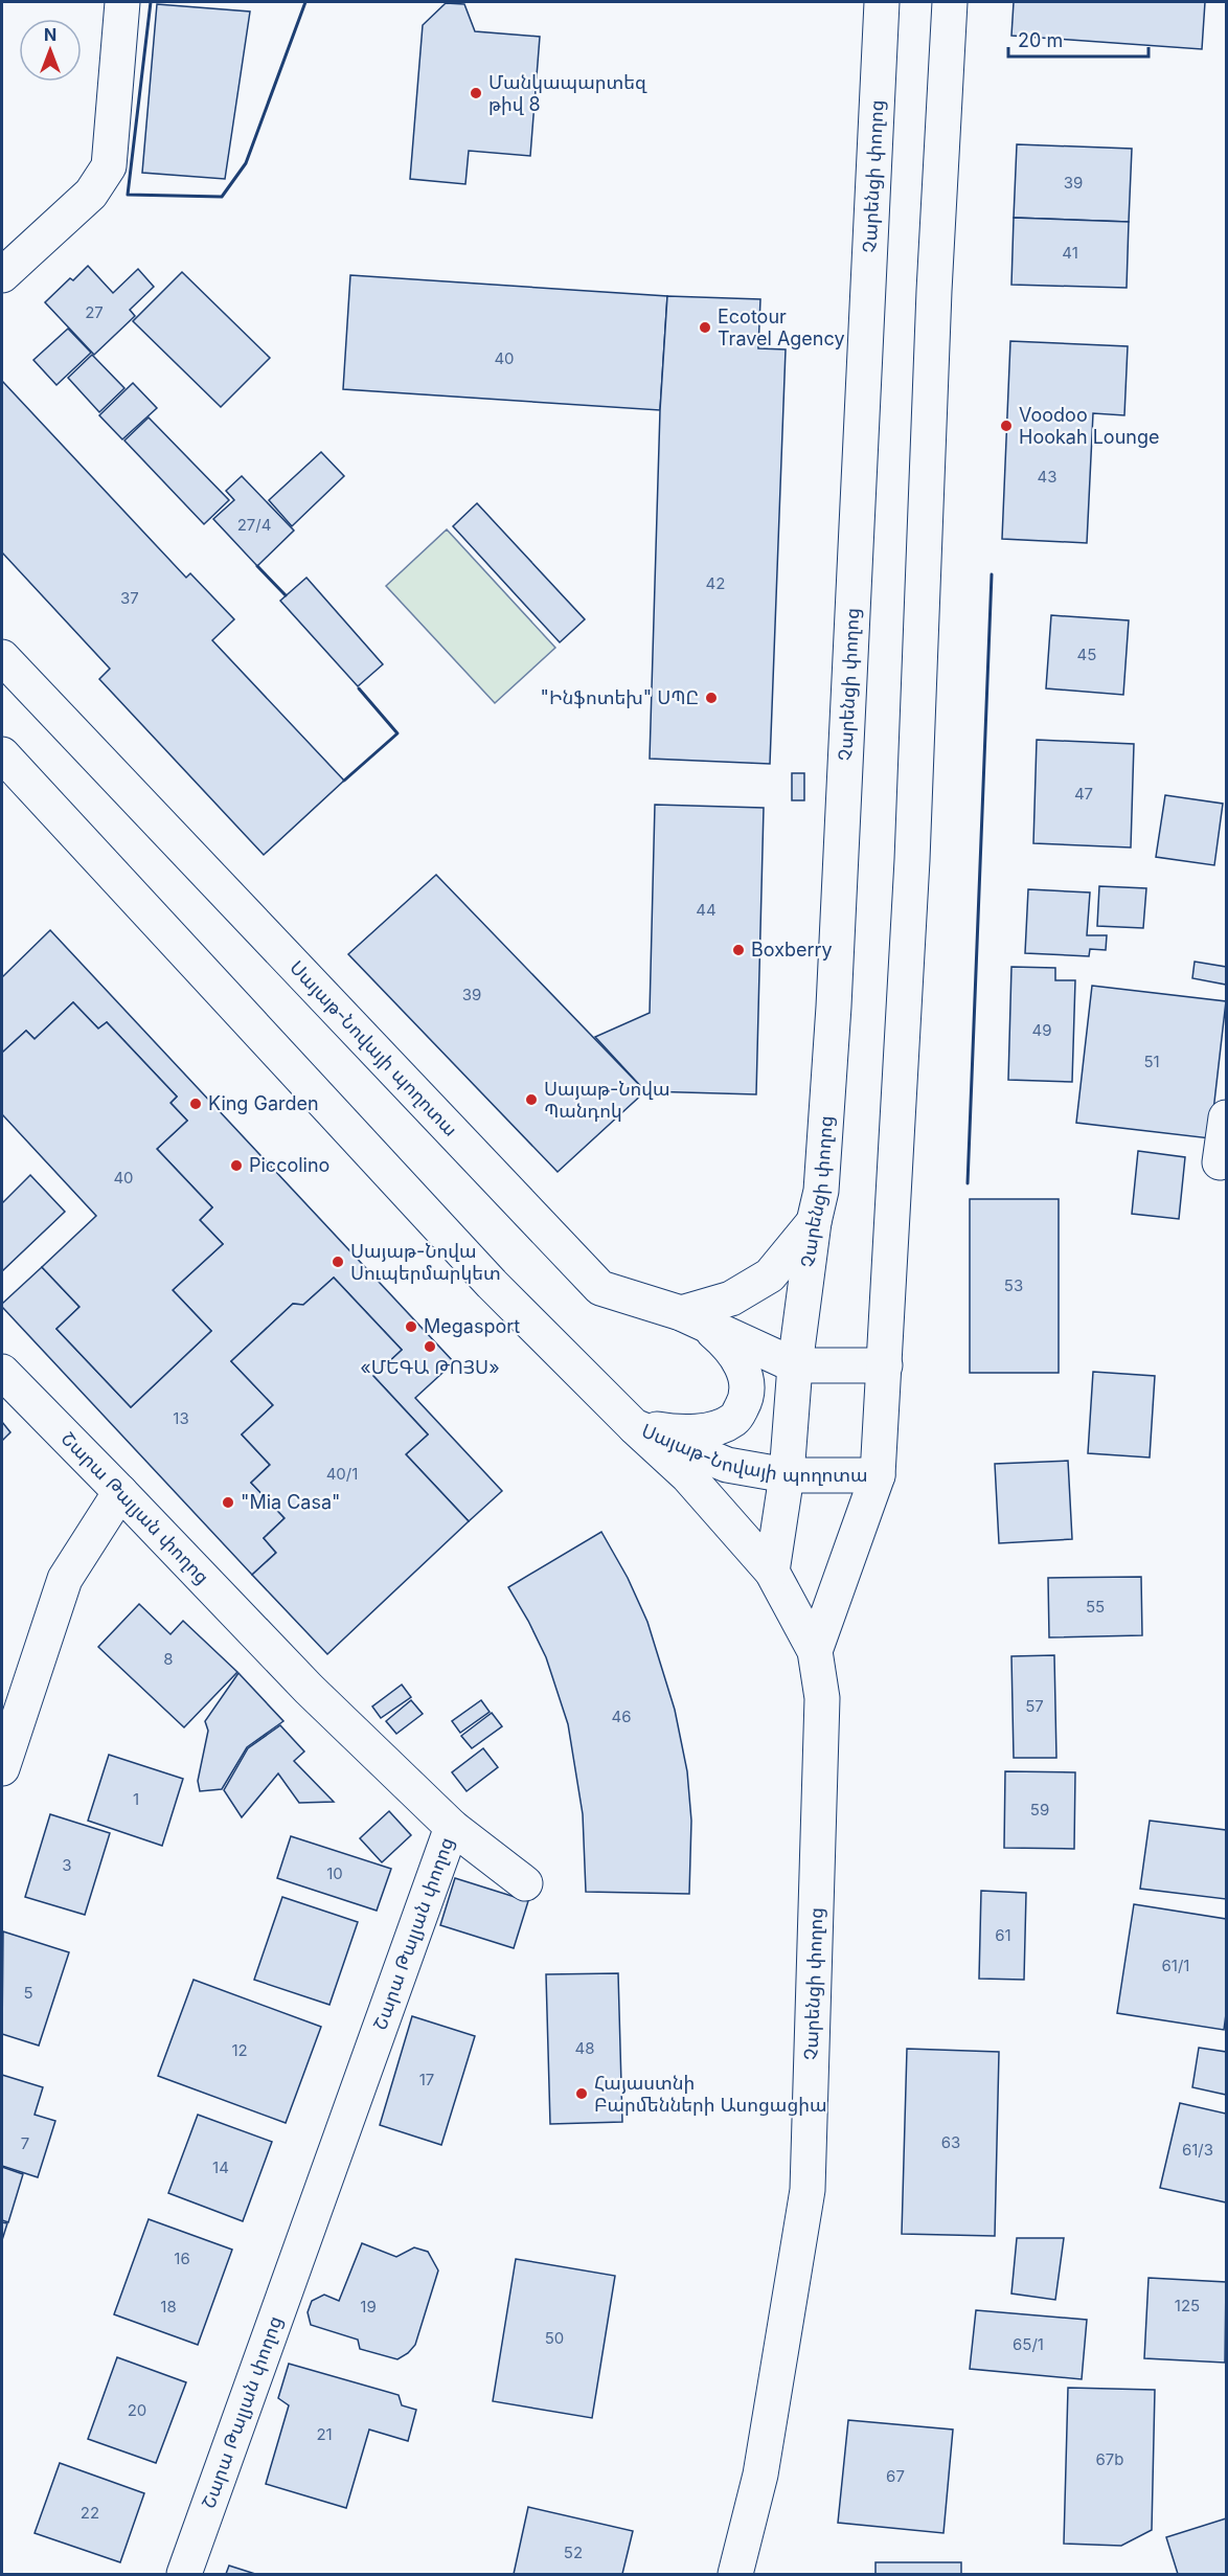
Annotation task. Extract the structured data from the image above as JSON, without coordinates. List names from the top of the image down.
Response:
{
  "streets": {
    "main road": ["Չարենցի փողոց", "Սայաթ-Նովայի պողոտա", "Շարա Թալյան փողոց"]
  },
  "crossings": [
    ["Չարենցի փողոց", "Սայաթ-Նովայի պողոտա"]
  ],
  "places": [
    "Մանկապարտեզ թիվ 8",
    "Ecotour Travel Agency",
    "Voodoo Hookah Lounge",
    "\"Ինֆոտեխ\" ՍՊԸ",
    "Boxberry",
    "Սայաթ-Նովա Պանդոկ",
    "King Garden",
    "Piccolino",
    "Սայաթ-Նովա Սուպերմարկետ",
    "Megasport",
    "«ՄԵԳԱ ԹՈՅՍ»",
    "\"Mia Casa\"",
    "Հայաստնի Բարմենների Ասոցացիա"
  ],
  "house_numbers": [
    "39",
    "41",
    "27",
    "40",
    "43",
    "27/4",
    "42",
    "37",
    "45",
    "47",
    "44",
    "39",
    "49",
    "51",
    "40",
    "53",
    "13",
    "40/1",
    "55",
    "8",
    "57",
    "46",
    "1",
    "59",
    "3",
    "10",
    "61",
    "61/1",
    "5",
    "48",
    "12",
    "17",
    "63",
    "7",
    "61/3",
    "14",
    "16",
    "125",
    "18",
    "19",
    "50",
    "65/1",
    "20",
    "21",
    "67b",
    "67",
    "22",
    "52"
  ],
  "scale_bar": "20 m",
  "north": "top"
}
